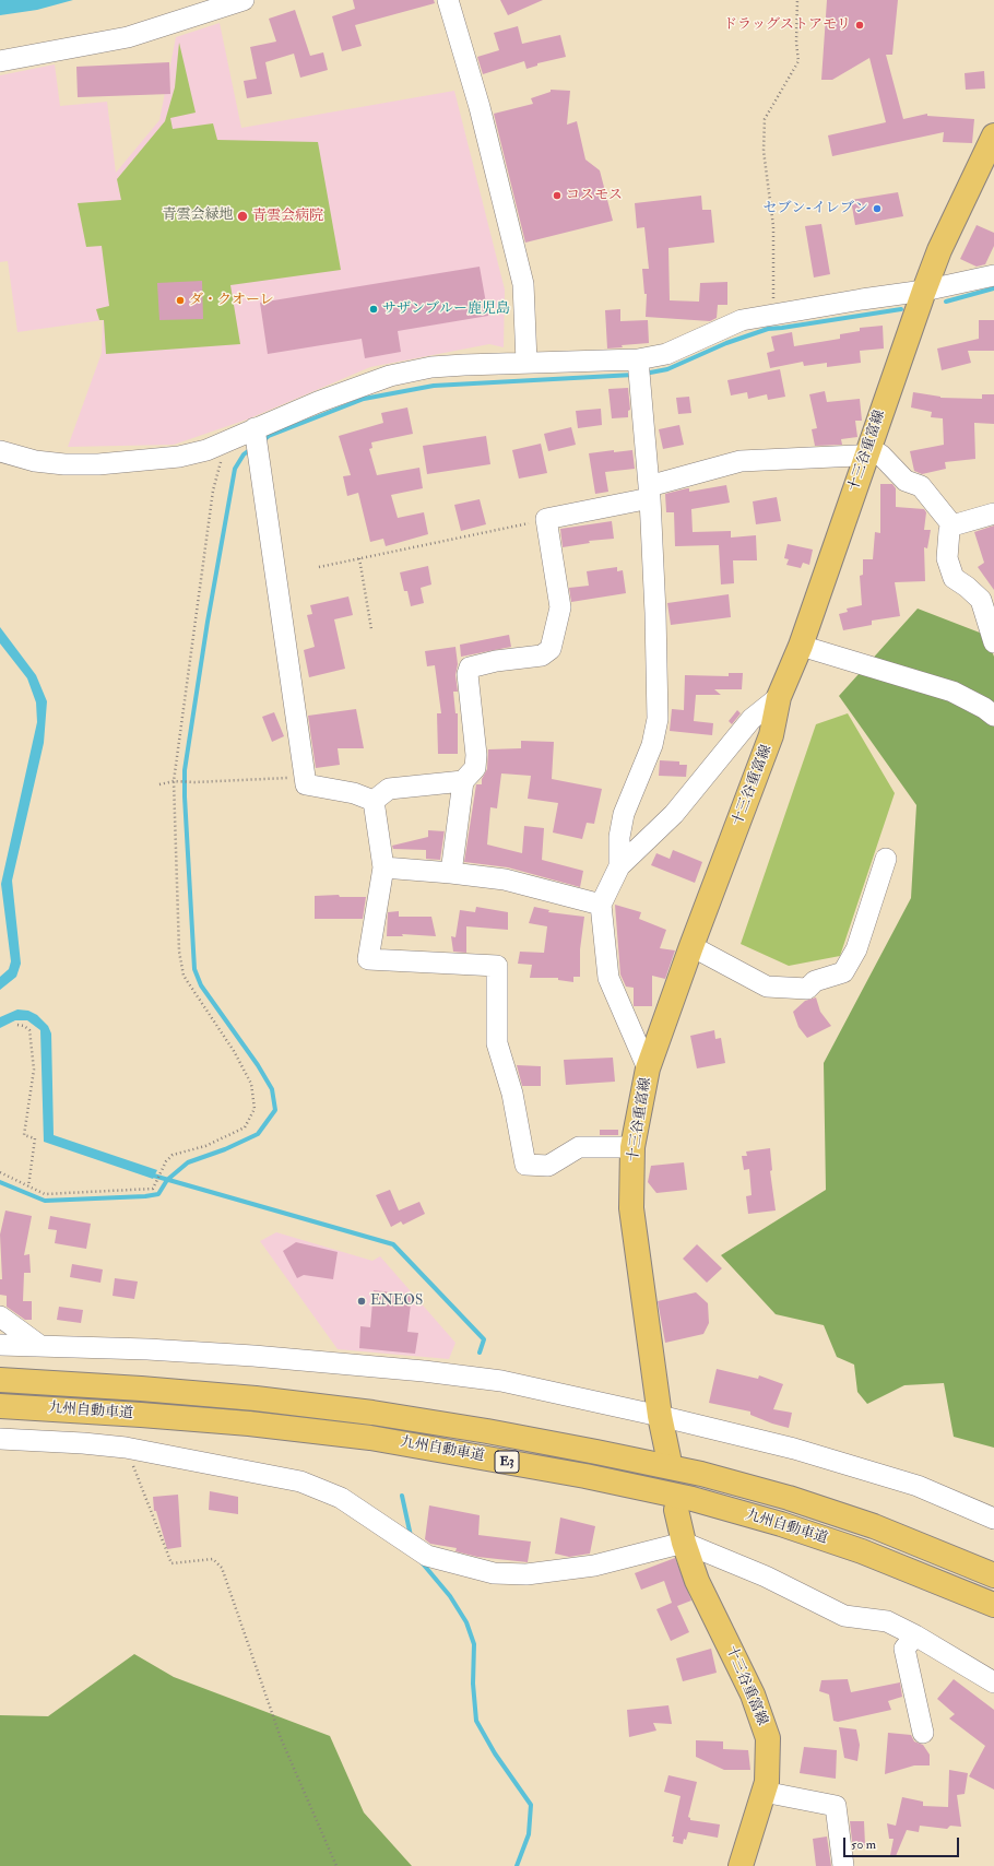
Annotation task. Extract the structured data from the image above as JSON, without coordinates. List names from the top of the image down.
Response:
{
  "streets": {
    "main road": ["十三谷重富線", "九州自動車道", "E3"]
  },
  "parks": ["青雲会緑地"],
  "places": [
    "ドラッグストアモリ",
    "コスモス",
    "セブン-イレブン",
    "青雲会病院",
    "ダ・クオーレ",
    "サザンブルー鹿児島",
    "ENEOS"
  ],
  "scale_bar": "50 m"
}
